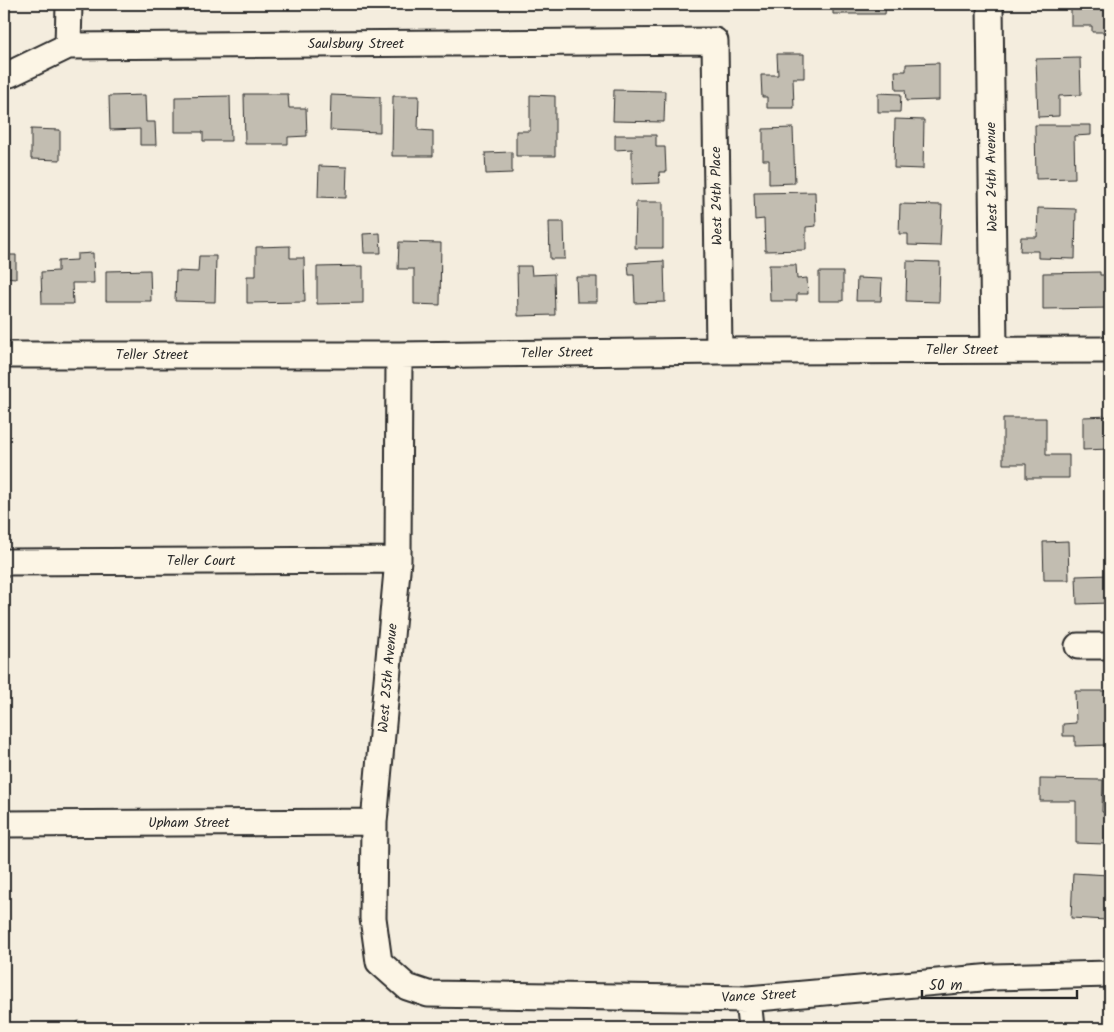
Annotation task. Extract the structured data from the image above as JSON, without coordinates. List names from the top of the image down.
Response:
{
  "streets": {
    "street": [
      "Saulsbury Street",
      "West 24th Avenue",
      "West 24th Place",
      "Teller Street",
      "Teller Court",
      "West 25th Avenue",
      "Upham Street",
      "Vance Street"
    ]
  },
  "crossings": [
    ["Saulsbury Street", "West 24th Place"],
    ["West 24th Avenue", "Teller Street"],
    ["West 24th Place", "Teller Street"],
    ["Teller Street", "West 25th Avenue"],
    ["Teller Court", "West 25th Avenue"],
    ["West 25th Avenue", "Upham Street"],
    ["West 25th Avenue", "Vance Street"]
  ],
  "scale_bar": "50 m"
}
